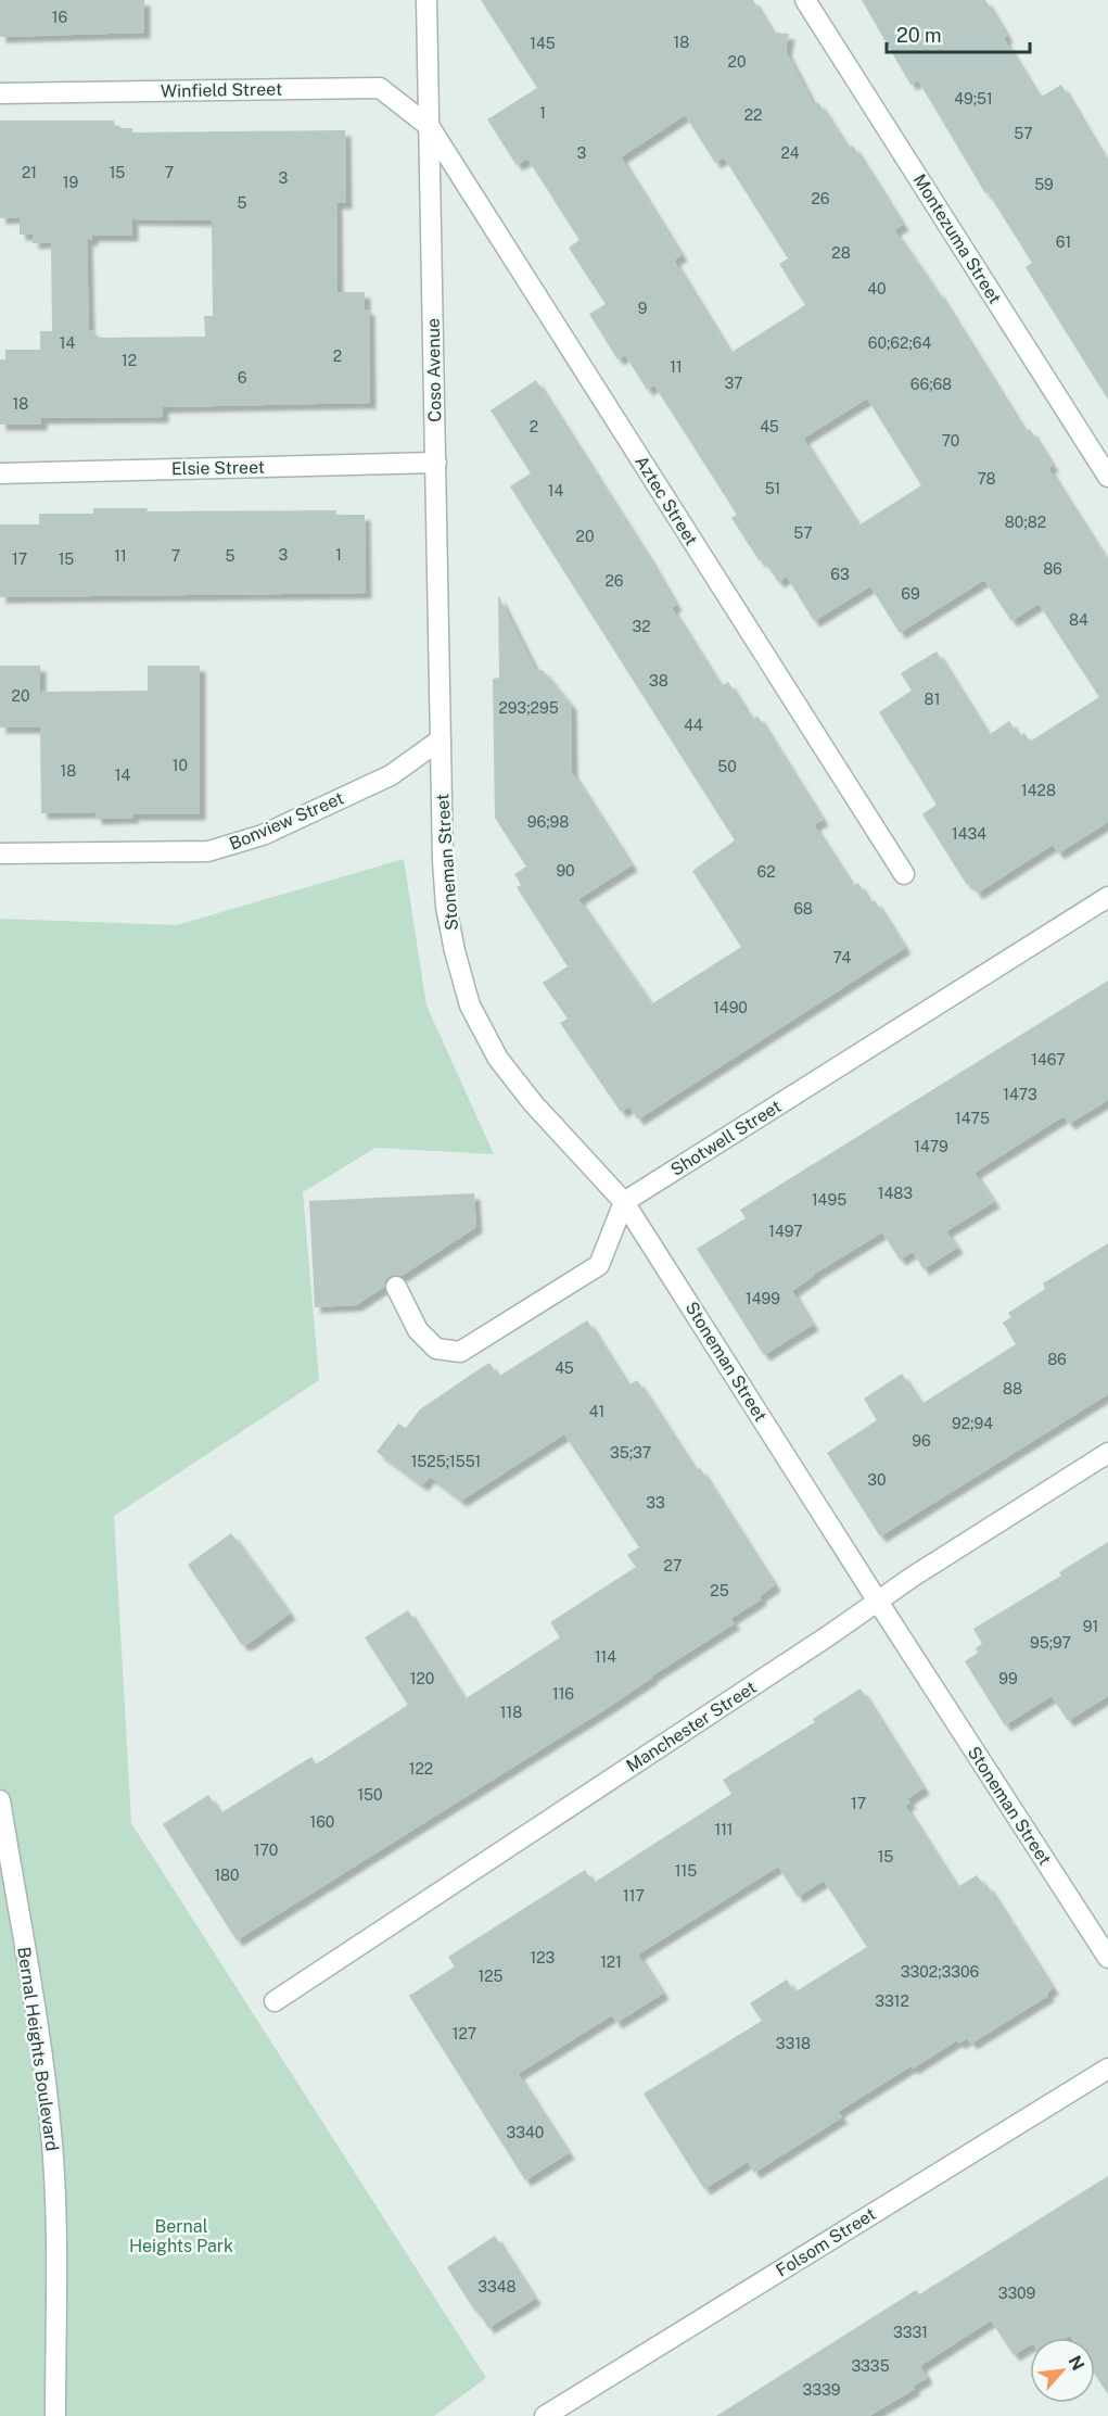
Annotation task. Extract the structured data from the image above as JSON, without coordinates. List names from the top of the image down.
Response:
{
  "streets": {
    "street": [
      "Winfield Street",
      "Montezuma Street",
      "Coso Avenue",
      "Elsie Street",
      "Aztec Street",
      "Bonview Street",
      "Stoneman Street",
      "Shotwell Street",
      "Manchester Street",
      "Bernal Heights Boulevard",
      "Folsom Street"
    ]
  },
  "crossings": [
    ["Winfield Street", "Coso Avenue"],
    ["Winfield Street", "Aztec Street"],
    ["Coso Avenue", "Elsie Street"],
    ["Coso Avenue", "Aztec Street"],
    ["Coso Avenue", "Bonview Street"],
    ["Coso Avenue", "Stoneman Street"],
    ["Bonview Street", "Stoneman Street"],
    ["Stoneman Street", "Shotwell Street"],
    ["Stoneman Street", "Manchester Street"]
  ],
  "parks": ["Bernal Heights Park"],
  "house_numbers": [
    "16",
    "18",
    "145",
    "20",
    "49;51",
    "1",
    "22",
    "57",
    "3",
    "24",
    "21",
    "15",
    "7",
    "3",
    "19",
    "59",
    "26",
    "5",
    "61",
    "28",
    "40",
    "9",
    "14",
    "60;62;64",
    "2",
    "12",
    "11",
    "6",
    "37",
    "66;68",
    "18",
    "2",
    "45",
    "70",
    "78",
    "51",
    "14",
    "80;82",
    "57",
    "20",
    "3",
    "1",
    "11",
    "7",
    "5",
    "17",
    "15",
    "86",
    "63",
    "26",
    "69",
    "84",
    "32",
    "38",
    "20",
    "81",
    "293;295",
    "44",
    "10",
    "50",
    "18",
    "14",
    "1428",
    "96;98",
    "1434",
    "90",
    "62",
    "68",
    "74",
    "1490",
    "1467",
    "1473",
    "1475",
    "1479",
    "1483",
    "1495",
    "1497",
    "1499",
    "86",
    "45",
    "88",
    "41",
    "92;94",
    "96",
    "35;37",
    "1525;1551",
    "30",
    "33",
    "27",
    "25",
    "91",
    "95;97",
    "114",
    "120",
    "99",
    "116",
    "118",
    "122",
    "150",
    "17",
    "160",
    "111",
    "170",
    "15",
    "115",
    "180",
    "117",
    "123",
    "121",
    "3302;3306",
    "125",
    "3312",
    "127",
    "3318",
    "3340",
    "3348",
    "3309",
    "3331",
    "3335",
    "3339"
  ],
  "scale_bar": "20 m",
  "north": "top right"
}
